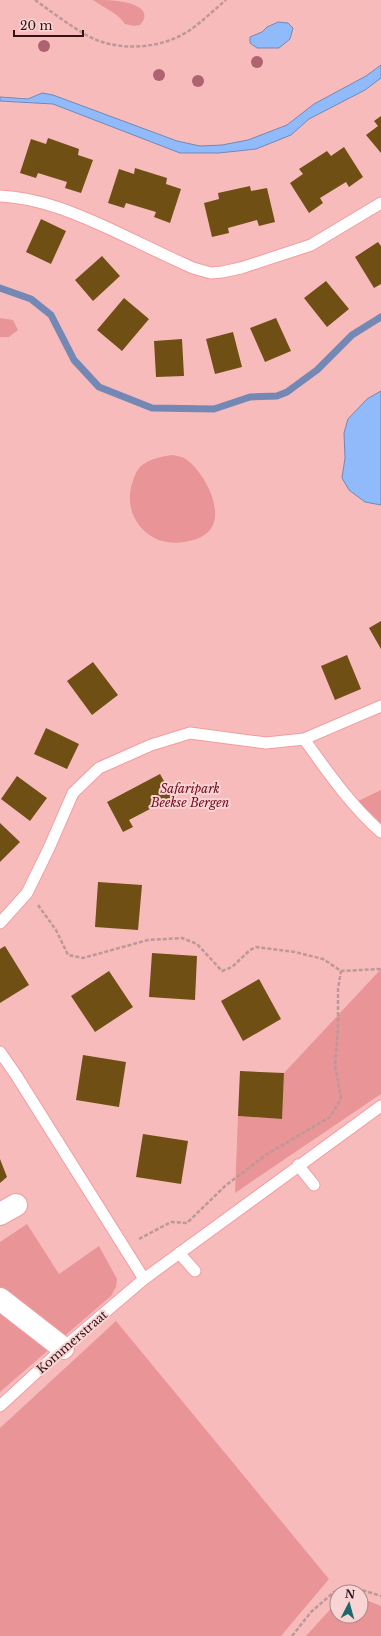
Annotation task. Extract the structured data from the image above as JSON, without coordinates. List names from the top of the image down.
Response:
{
  "streets": {
    "lane": ["Kommerstraat"]
  },
  "parks": ["Safaripark Beekse Bergen"],
  "scale_bar": "20 m",
  "north": "top"
}
